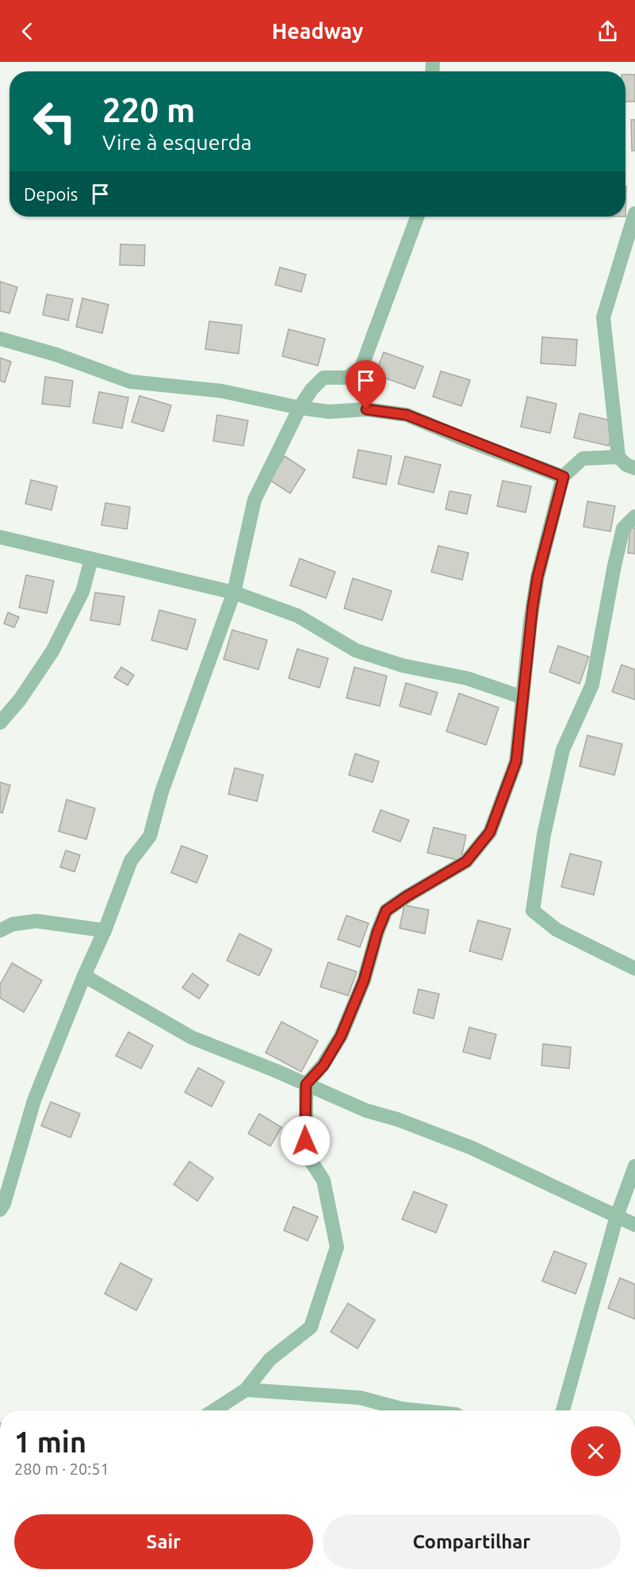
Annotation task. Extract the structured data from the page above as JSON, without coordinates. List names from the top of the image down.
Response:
{
  "page": {
    "header": "Headway",
    "turn": ["220 m", "Vire à esquerda"],
    "then": "Depois",
    "heading": ["1 min", "280 m · 20:51"],
    "buttons": ["Sair", "Compartilhar"]
  }
}
